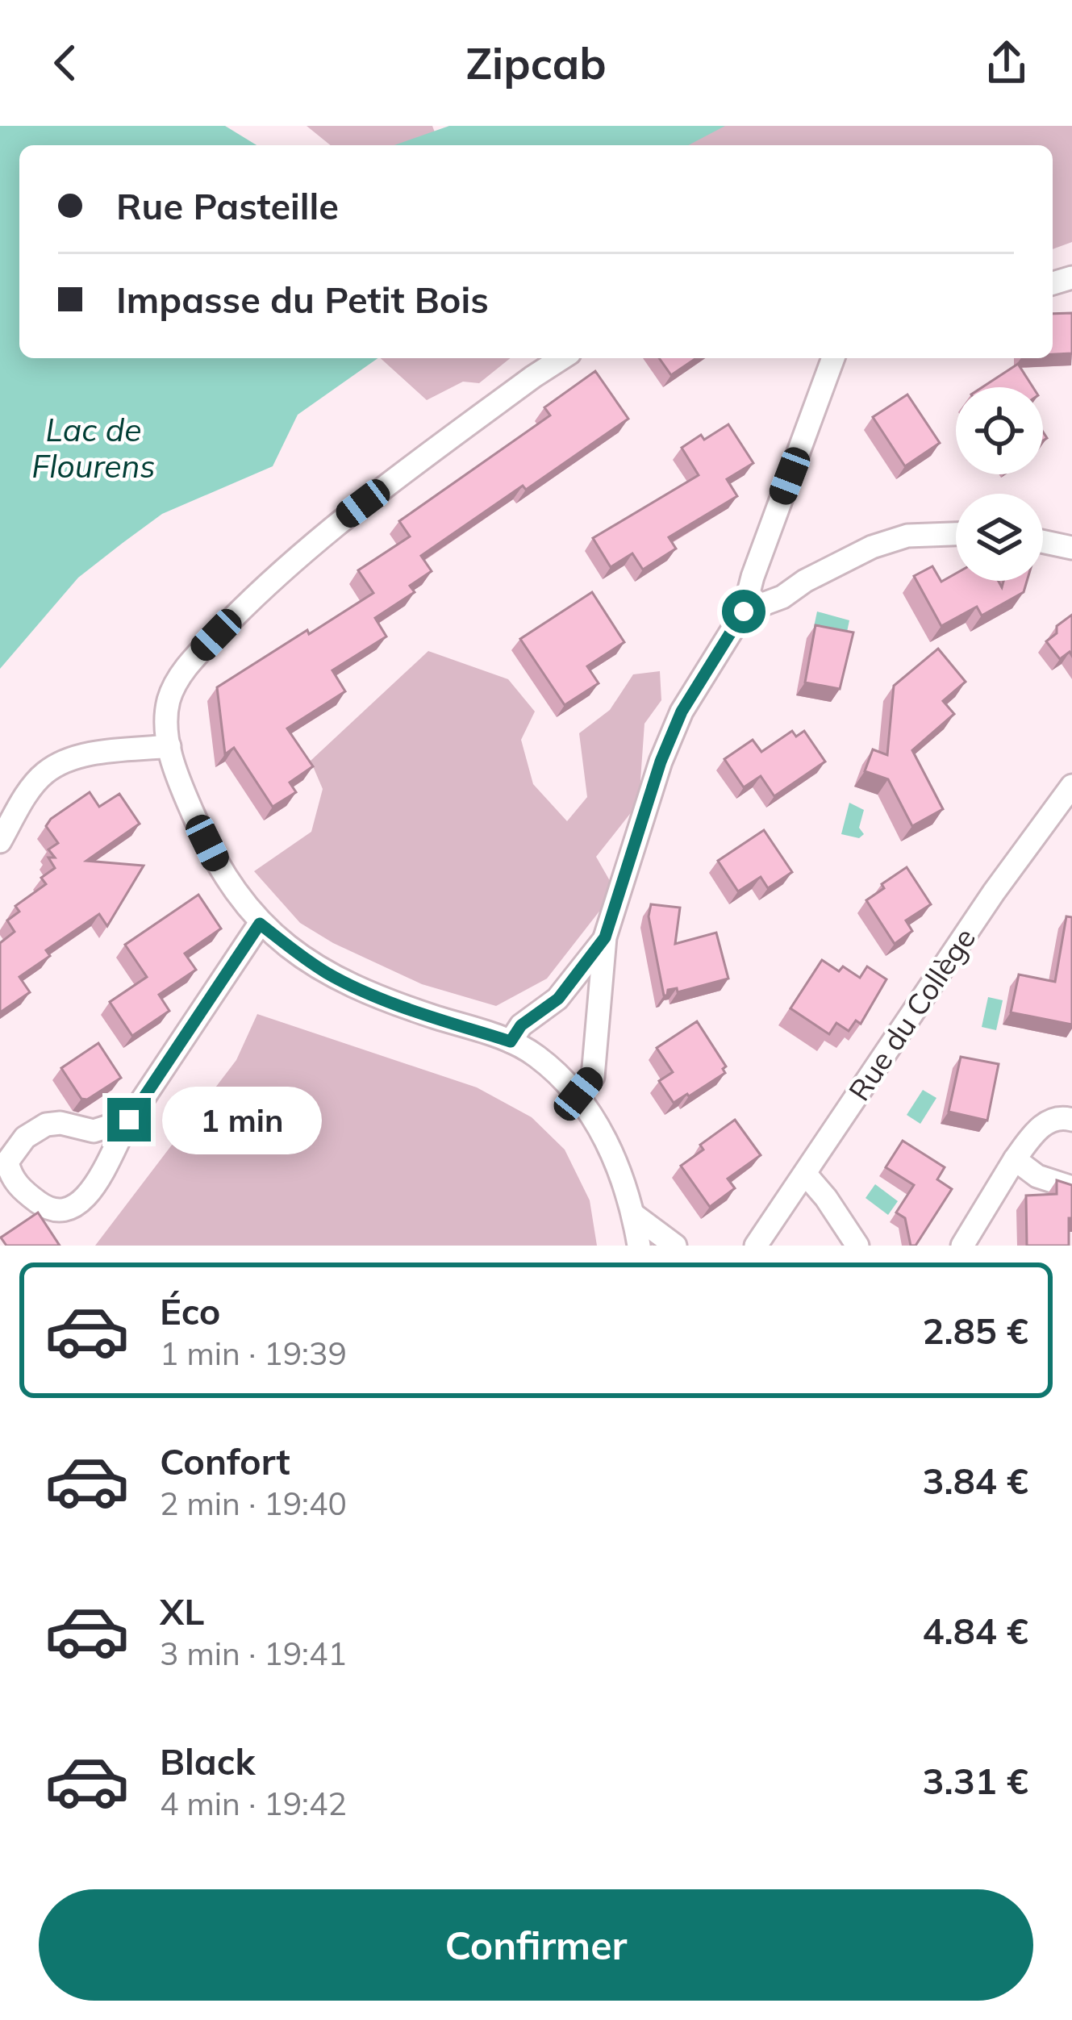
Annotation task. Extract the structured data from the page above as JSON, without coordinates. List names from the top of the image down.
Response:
{
  "streets": {
    "street": ["Rue du Collège"]
  },
  "water": ["Lac de Flourens"],
  "page": {
    "header": "Zipcab",
    "banner": ["Rue Pasteille", "Impasse du Petit Bois"],
    "bubble": "1 min",
    "list": [
      {
        "name": "Éco",
        "note": "1 min · 19:39",
        "value": "2.85 €"
      },
      {
        "name": "Confort",
        "note": "2 min · 19:40",
        "value": "3.84 €"
      },
      {
        "name": "XL",
        "note": "3 min · 19:41",
        "value": "4.84 €"
      },
      {
        "name": "Black",
        "note": "4 min · 19:42",
        "value": "3.31 €"
      }
    ],
    "buttons": "Confirmer"
  }
}
